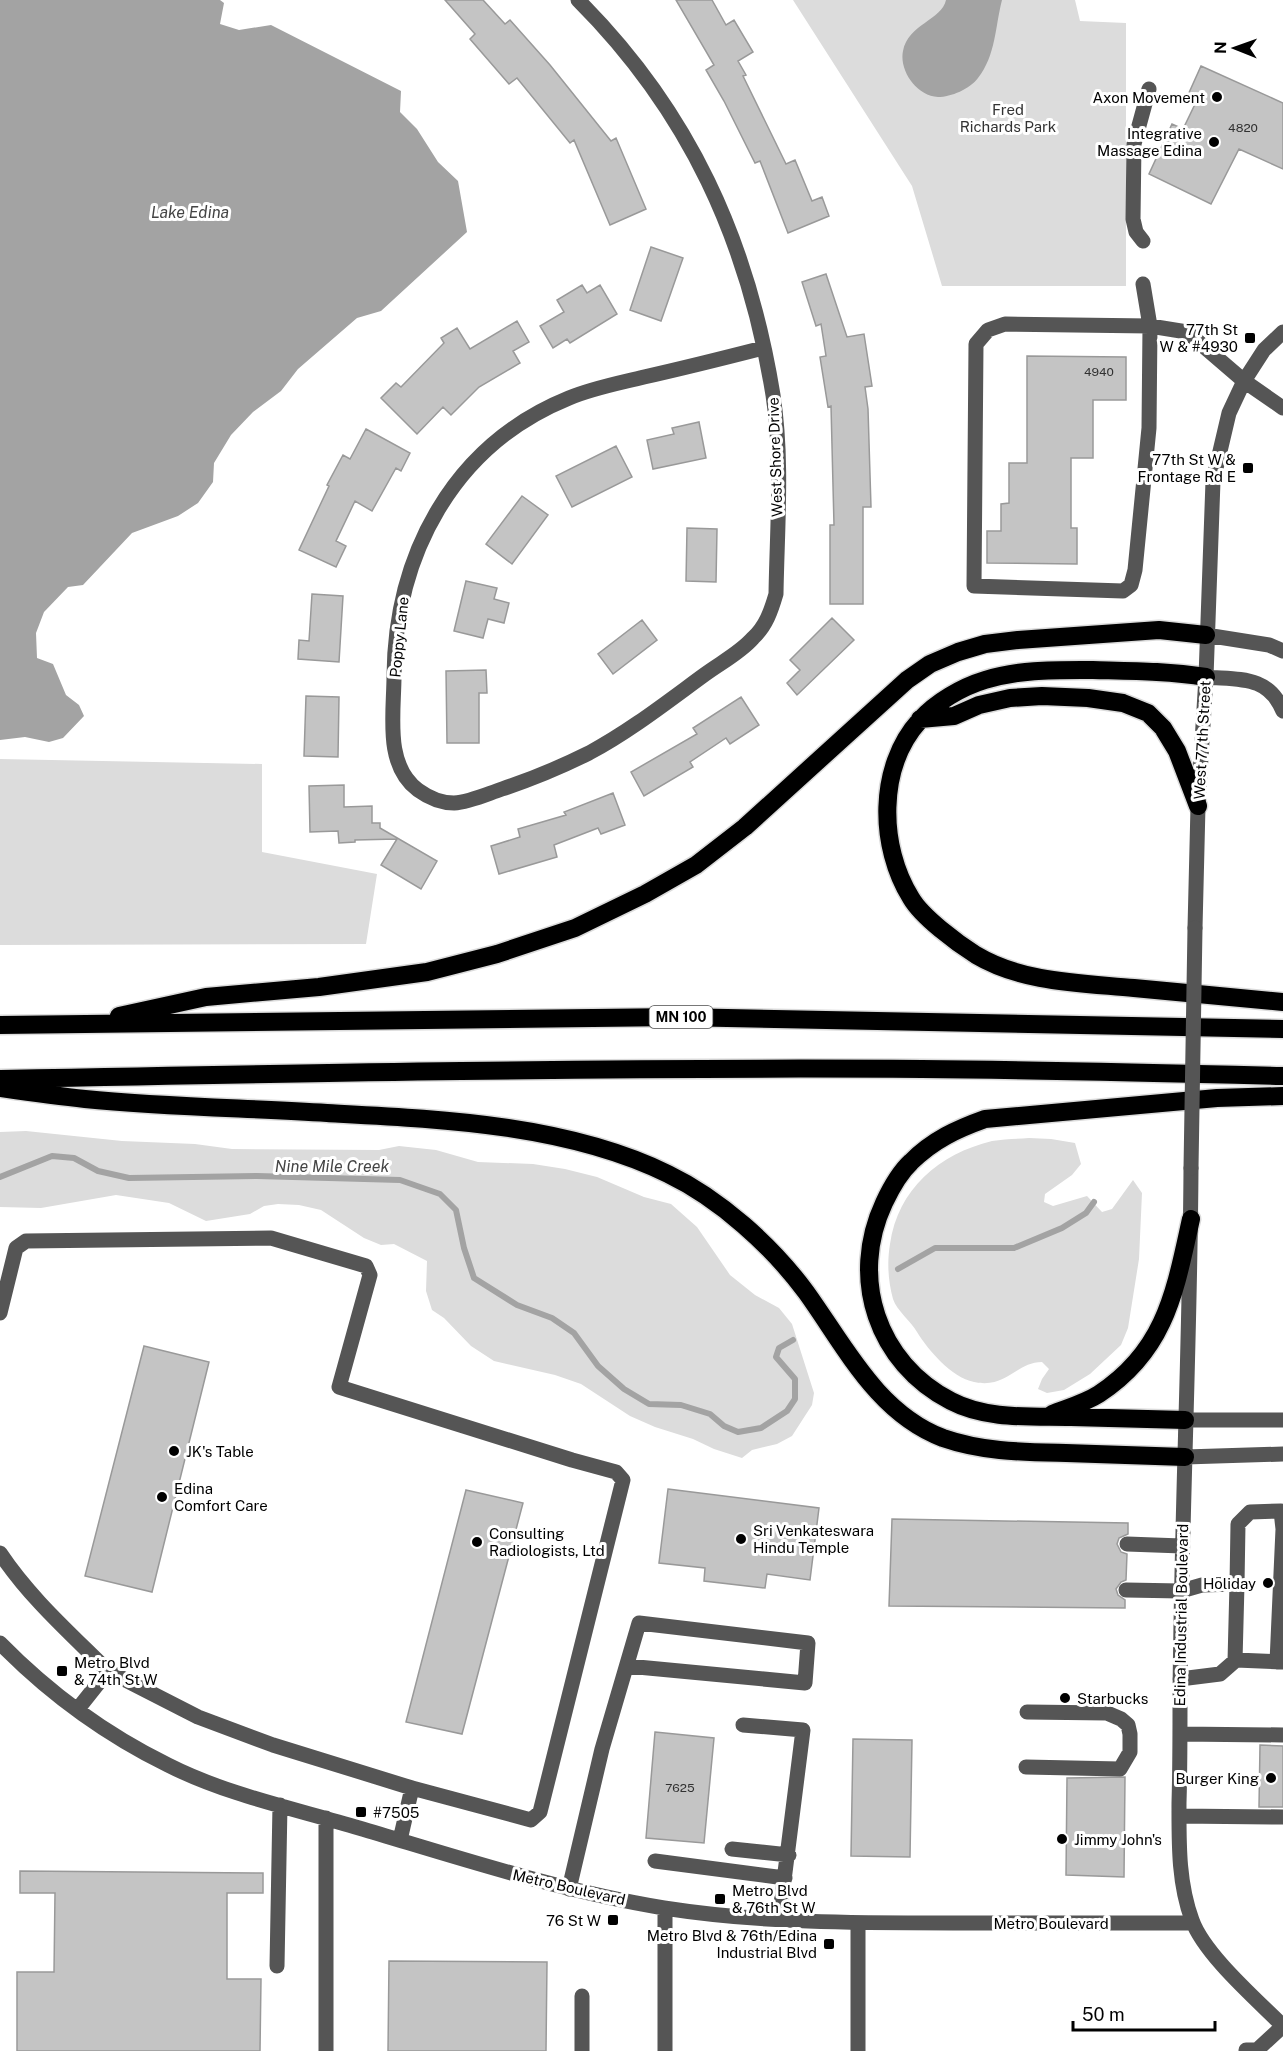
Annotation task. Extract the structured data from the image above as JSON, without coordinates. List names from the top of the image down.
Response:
{
  "streets": {
    "highway": ["MN 100"],
    "street": [
      "West Shore Drive",
      "Poppy Lane",
      "West 77th Street",
      "Edina Industrial Boulevard",
      "Metro Boulevard"
    ]
  },
  "crossings": [
    ["West Shore Drive", "Poppy Lane"],
    ["West 77th Street", "Edina Industrial Boulevard"],
    ["Edina Industrial Boulevard", "Metro Boulevard"]
  ],
  "water": ["Lake Edina", "Nine Mile Creek"],
  "parks": ["Fred Richards Park"],
  "places": {
    "other": [
      "Axon Movement",
      "Integrative Massage Edina",
      "JK's Table",
      "Edina Comfort Care",
      "Sri Venkateswara Hindu Temple",
      "Consulting Radiologists, Ltd",
      "Holiday",
      "Starbucks",
      "Burger King",
      "Jimmy John's"
    ],
    "transit": [
      "77th St W & #4930",
      "77th St W & Frontage Rd E",
      "Metro Blvd & 74th St W",
      "#7505",
      "Metro Blvd & 76th St W",
      "76 St W",
      "Metro Blvd & 76th/Edina Industrial Blvd"
    ]
  },
  "house_numbers": ["4820", "4940", "7625"],
  "scale_bar": "50 m",
  "north": "left"
}
